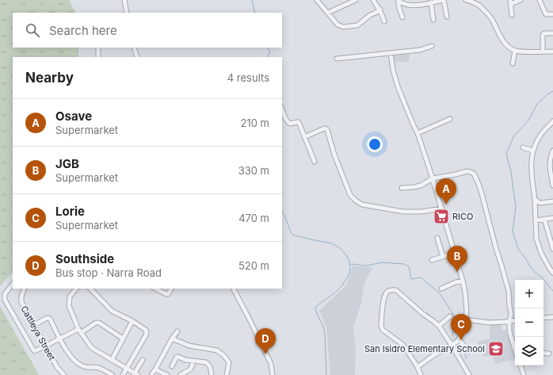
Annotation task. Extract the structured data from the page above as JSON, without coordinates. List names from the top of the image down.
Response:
{
  "streets": {
    "street": ["Cattleya Street"]
  },
  "places": {
    "supermarket": ["RICO"],
    "school or university": ["San Isidro Elementary School"]
  },
  "page": {
    "search": "Search here",
    "heading": ["Nearby", "4 results"],
    "list": [
      {
        "mark": "A",
        "name": "Osave",
        "note": "Supermarket",
        "value": "210 m"
      },
      {
        "mark": "B",
        "name": "JGB",
        "note": "Supermarket",
        "value": "330 m"
      },
      {
        "mark": "C",
        "name": "Lorie",
        "note": "Supermarket",
        "value": "470 m"
      },
      {
        "mark": "D",
        "name": "Southside",
        "note": "Bus stop · Narra Road",
        "value": "520 m"
      }
    ],
    "pins": [
      "A",
      "B",
      "C",
      "D"
    ],
    "map_buttons": ["+", "−"]
  }
}
